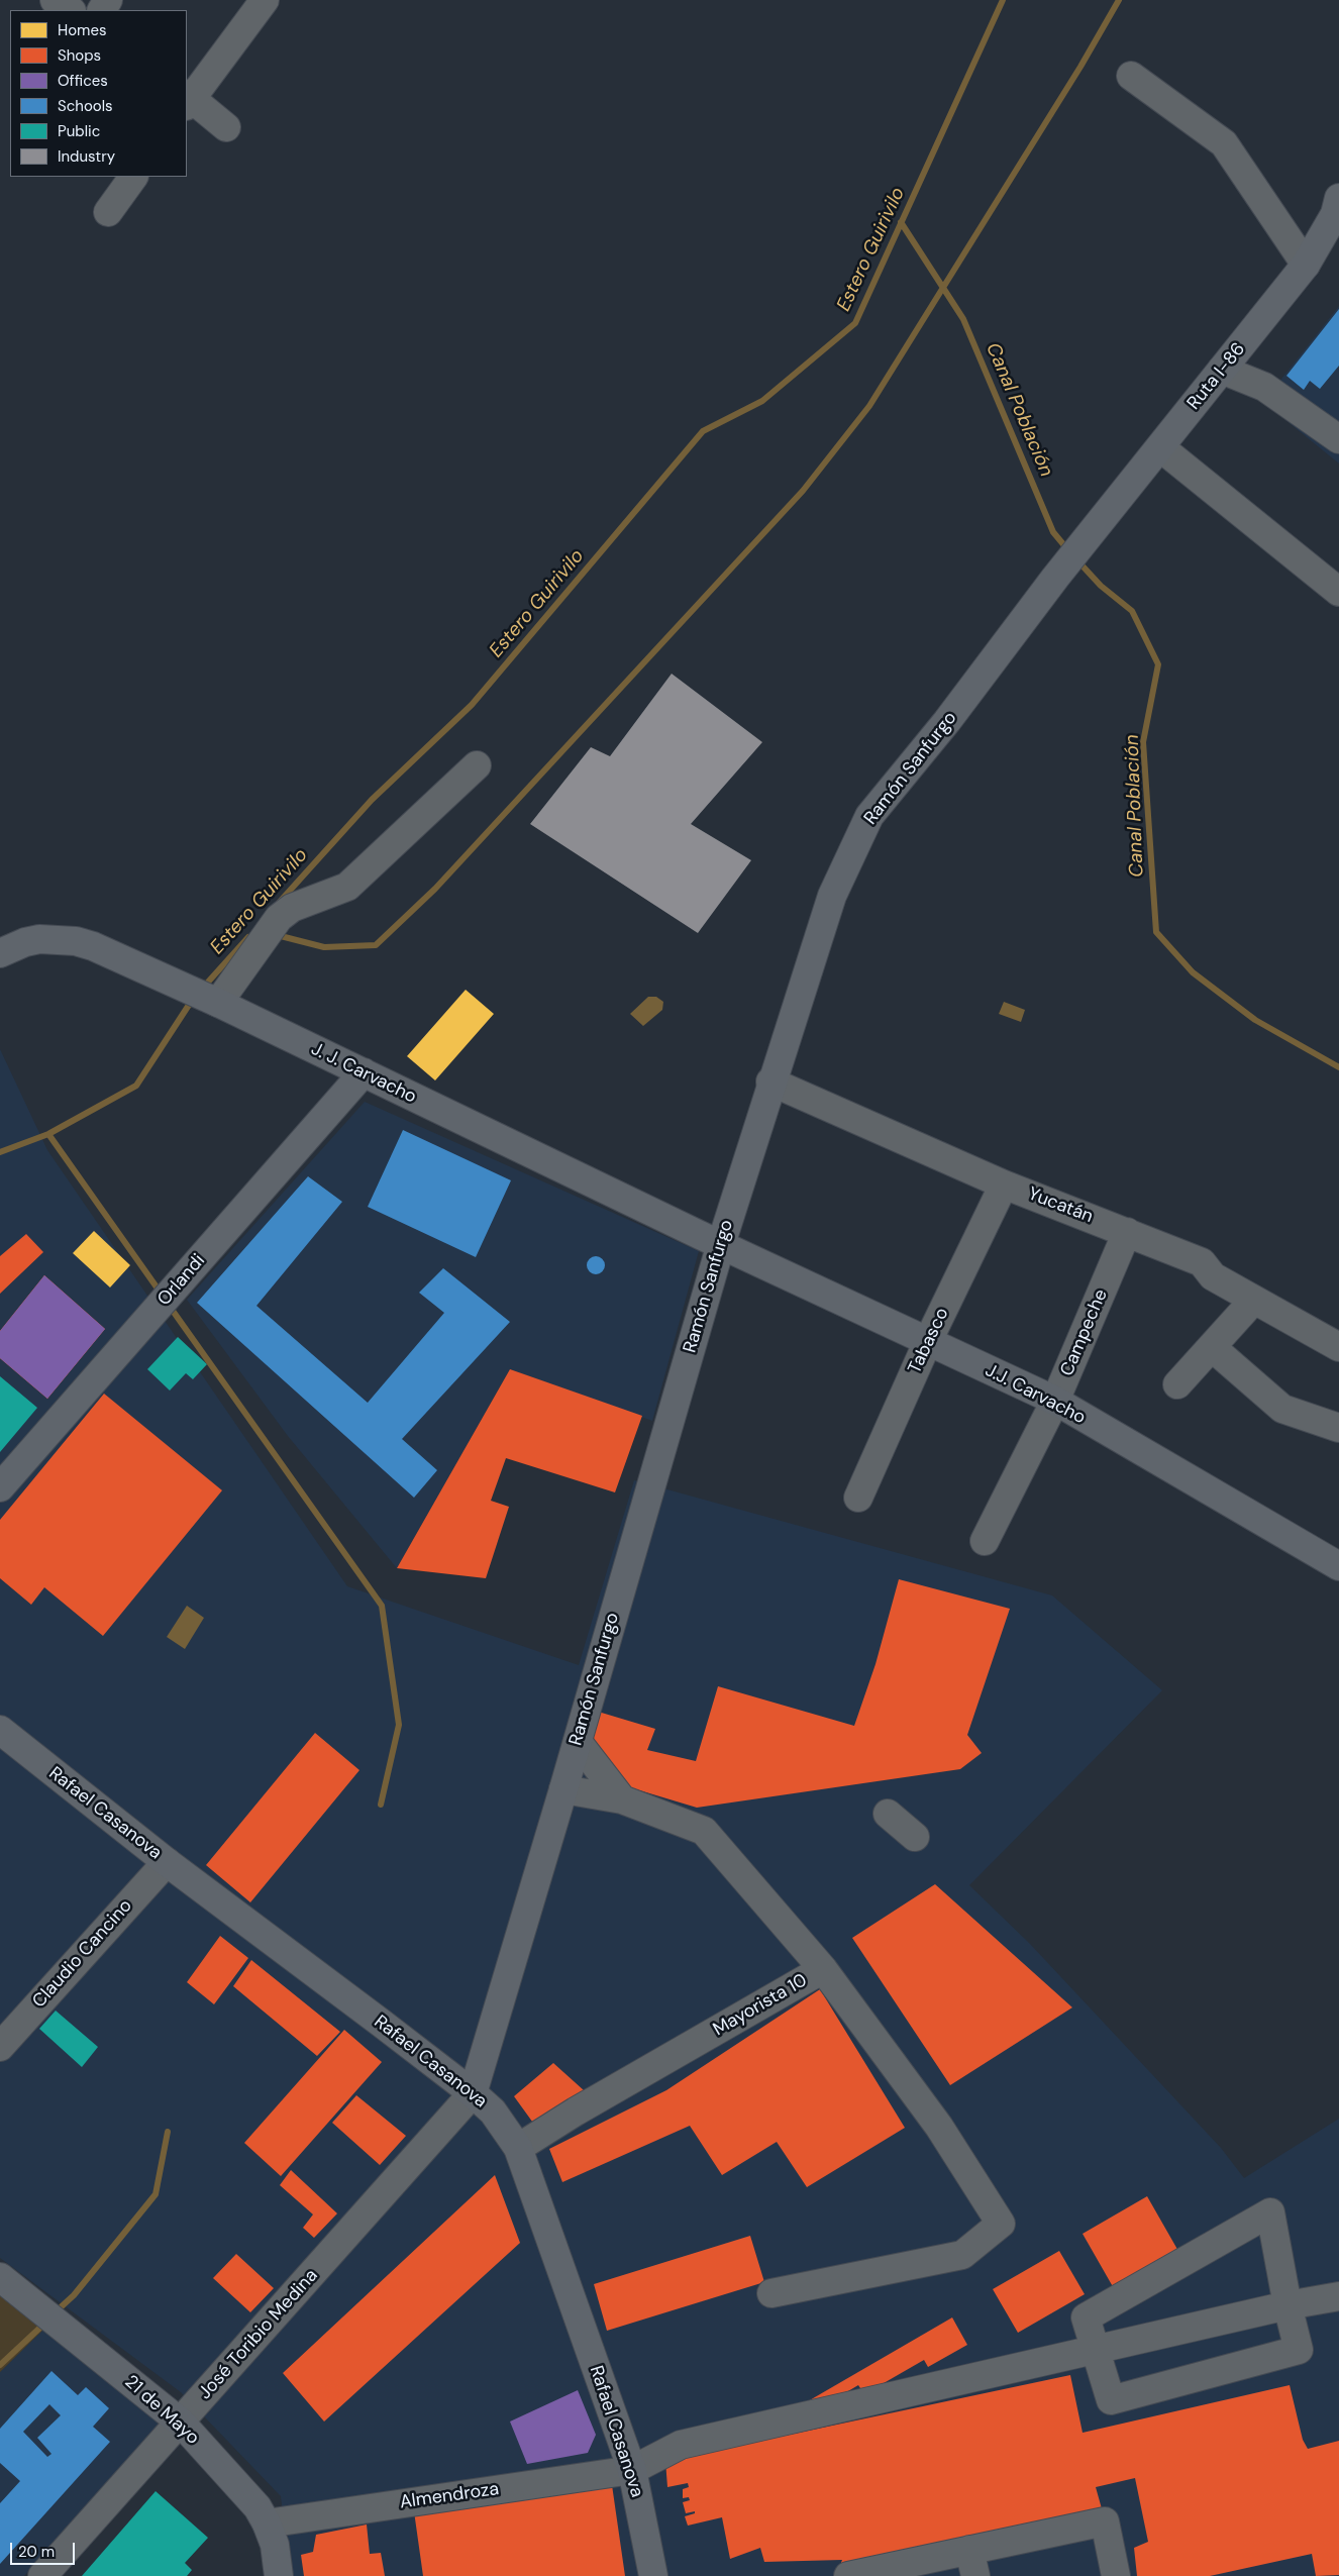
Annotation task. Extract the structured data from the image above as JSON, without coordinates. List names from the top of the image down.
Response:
{
  "streets": {
    "main road": [
      "Ruta I-86",
      "Ramón Sanfurgo",
      "J. J. Carvacho",
      "Orlandi",
      "J.J. Carvacho",
      "Rafael Casanova",
      "21 de Mayo"
    ],
    "street": [
      "Yucatán",
      "Campeche",
      "Tabasco",
      "Claudio Cancino",
      "Mayorista 10",
      "José Toribio Medina",
      "Almendroza"
    ]
  },
  "crossings": [
    ["Ruta I-86", "Ramón Sanfurgo"],
    ["Ramón Sanfurgo", "J. J. Carvacho"],
    ["Ramón Sanfurgo", "Yucatán"],
    ["Ramón Sanfurgo", "J.J. Carvacho"],
    ["Ramón Sanfurgo", "Rafael Casanova"],
    ["Ramón Sanfurgo", "Mayorista 10"],
    ["Ramón Sanfurgo", "José Toribio Medina"],
    ["J. J. Carvacho", "Orlandi"],
    ["J. J. Carvacho", "J.J. Carvacho"],
    ["Yucatán", "Campeche"],
    ["Yucatán", "Tabasco"],
    ["Campeche", "J.J. Carvacho"],
    ["Tabasco", "J.J. Carvacho"],
    ["Rafael Casanova", "Claudio Cancino"],
    ["Rafael Casanova", "Mayorista 10"],
    ["Rafael Casanova", "José Toribio Medina"],
    ["Rafael Casanova", "Almendroza"],
    ["José Toribio Medina", "21 de Mayo"],
    ["21 de Mayo", "Almendroza"]
  ],
  "water": ["Estero Guirivilo", "Canal Población"],
  "legend": [
    "Homes",
    "Shops",
    "Offices",
    "Schools",
    "Public",
    "Industry"
  ],
  "scale_bar": "20 m"
}
